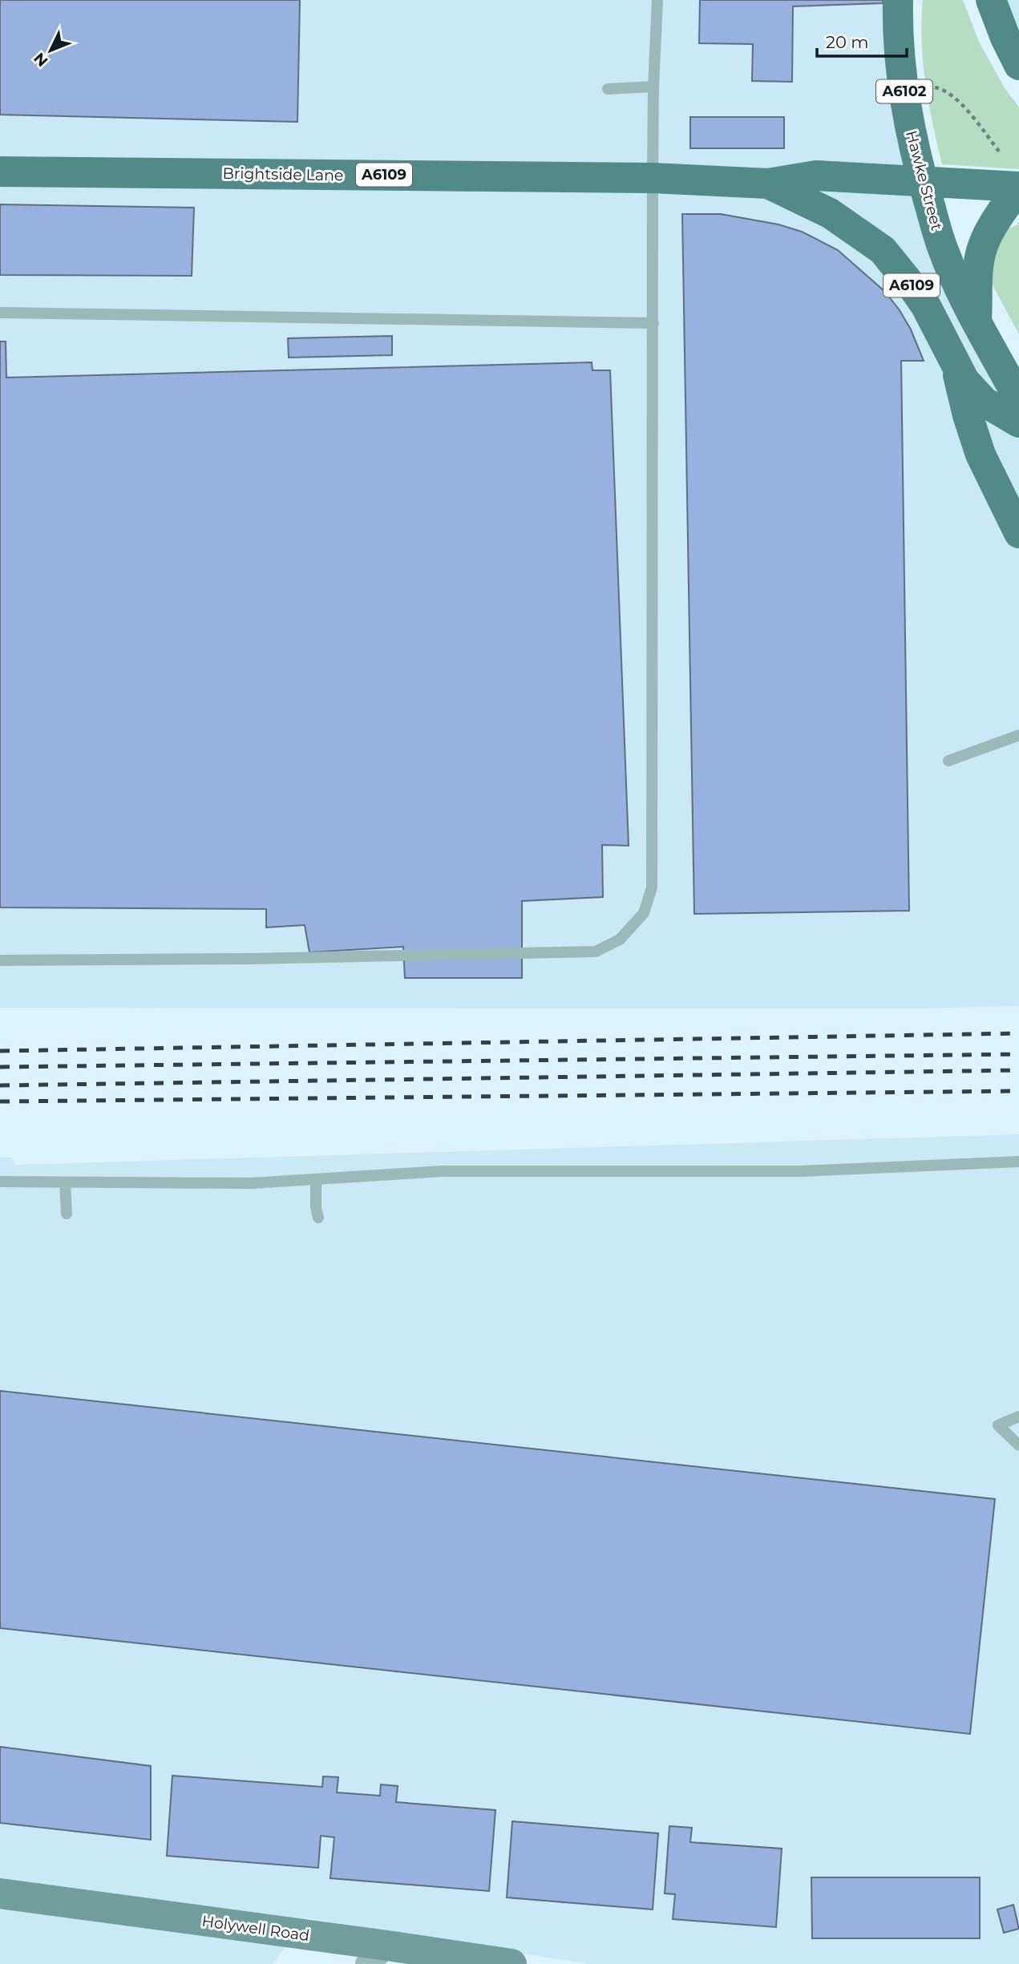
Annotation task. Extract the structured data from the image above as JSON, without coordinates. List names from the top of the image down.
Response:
{
  "streets": {
    "main road": [
      "A6102",
      "Brightside Lane",
      "A6109",
      "Hawke Street",
      "Holywell Road"
    ]
  },
  "crossings": [
    ["Brightside Lane", "Hawke Street"]
  ],
  "scale_bar": "20 m",
  "north": "bottom left"
}
